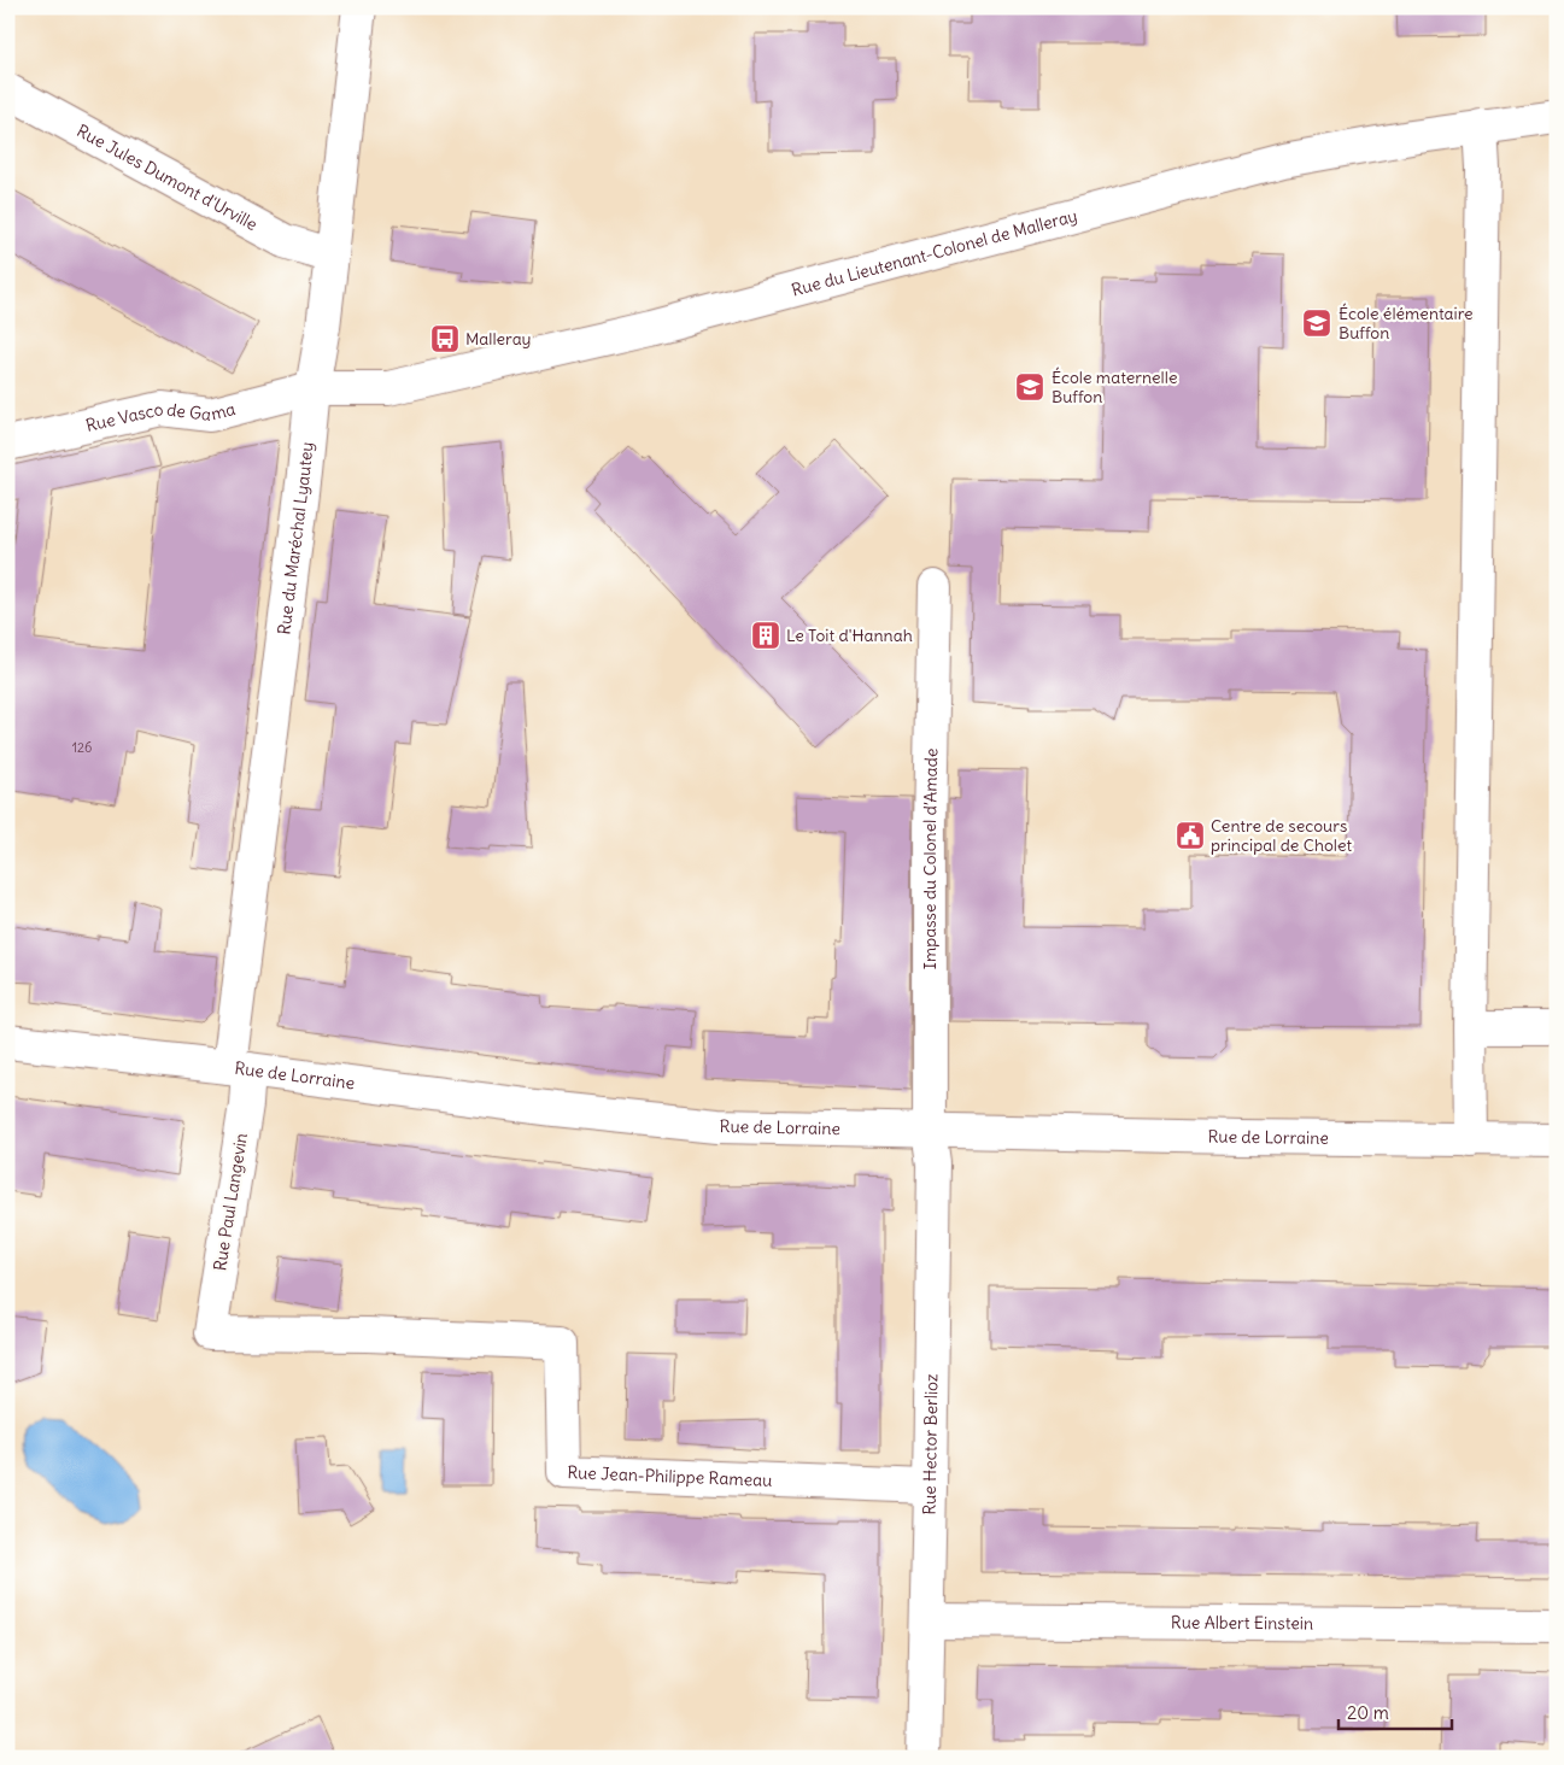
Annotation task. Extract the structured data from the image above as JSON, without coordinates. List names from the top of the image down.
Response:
{
  "streets": {
    "street": [
      "Rue Jules Dumont d'Urville",
      "Rue du Lieutenant-Colonel de Malleray",
      "Rue Vasco de Gama",
      "Rue du Maréchal Lyautey",
      "Impasse du Colonel d’Amade",
      "Rue de Lorraine",
      "Rue Paul Langevin",
      "Rue Hector Berlioz",
      "Rue Jean-Philippe Rameau",
      "Rue Albert Einstein"
    ]
  },
  "crossings": [
    ["Rue Jules Dumont d'Urville", "Rue du Maréchal Lyautey"],
    ["Rue du Lieutenant-Colonel de Malleray", "Rue Vasco de Gama"],
    ["Rue du Lieutenant-Colonel de Malleray", "Rue du Maréchal Lyautey"],
    ["Rue Vasco de Gama", "Rue du Maréchal Lyautey"],
    ["Rue du Maréchal Lyautey", "Rue de Lorraine"],
    ["Rue du Maréchal Lyautey", "Rue Paul Langevin"],
    ["Impasse du Colonel d’Amade", "Rue de Lorraine"],
    ["Impasse du Colonel d’Amade", "Rue Hector Berlioz"],
    ["Rue de Lorraine", "Rue Paul Langevin"],
    ["Rue de Lorraine", "Rue Hector Berlioz"],
    ["Rue Paul Langevin", "Rue Jean-Philippe Rameau"],
    ["Rue Hector Berlioz", "Rue Jean-Philippe Rameau"],
    ["Rue Hector Berlioz", "Rue Albert Einstein"]
  ],
  "places": {
    "school or university": ["École élémentaire Buffon", "École maternelle Buffon"],
    "bus stop": ["Malleray"],
    "building": ["Le Toit d'Hannah"],
    "public building": ["Centre de secours principal de Cholet"]
  },
  "house_numbers": ["126"],
  "scale_bar": "20 m"
}
